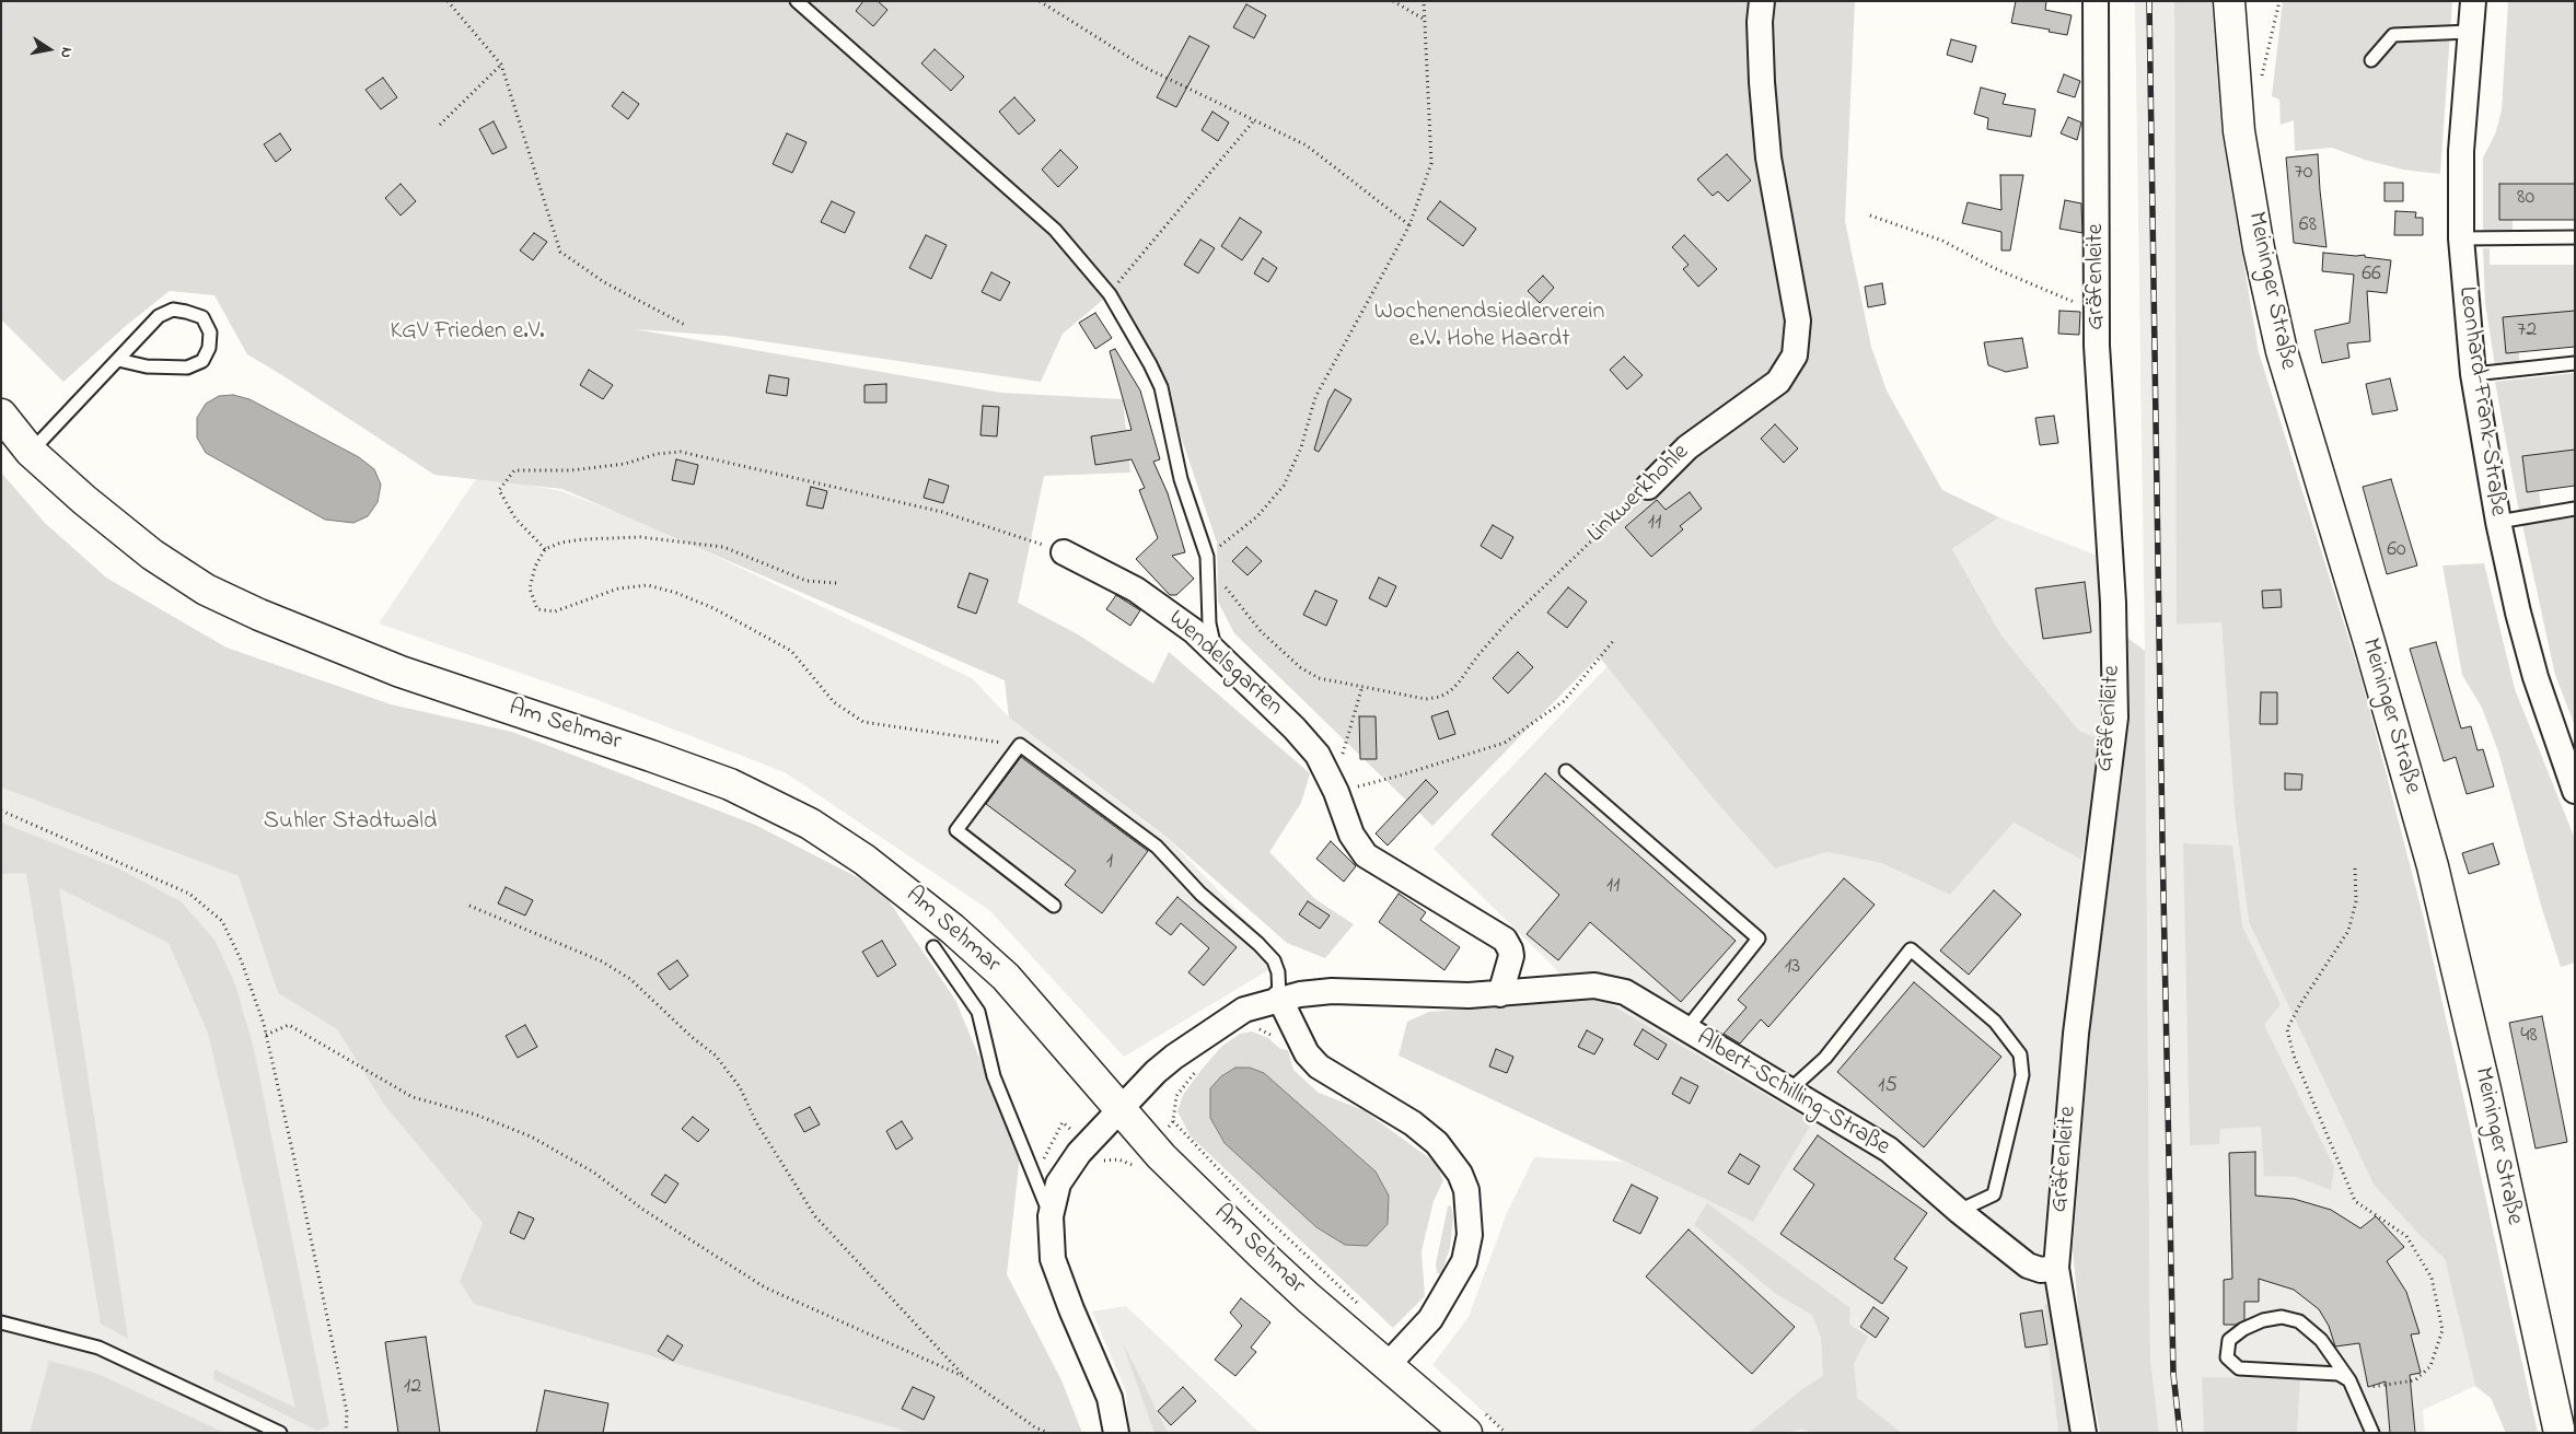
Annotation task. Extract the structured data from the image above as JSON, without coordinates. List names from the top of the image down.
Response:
{
  "streets": {
    "main road": ["Meininger Straße", "Am Sehmar"],
    "street": [
      "Gräfenleite",
      "Leonhard-Frank-Straße",
      "Linkwerkhohle",
      "Wendelsgarten",
      "Albert-Schilling-Straße"
    ]
  },
  "crossings": [
    ["Gräfenleite", "Albert-Schilling-Straße"],
    ["Am Sehmar", "Albert-Schilling-Straße"]
  ],
  "parks": ["Wochenendsiedlerverein e.V. Hohe Haardt", "KGV Frieden e.V.", "Suhler Stadtwald"],
  "house_numbers": [
    "70",
    "80",
    "68",
    "66",
    "72",
    "11",
    "60",
    "1",
    "11",
    "13",
    "48",
    "15",
    "12"
  ],
  "north": "right"
}
